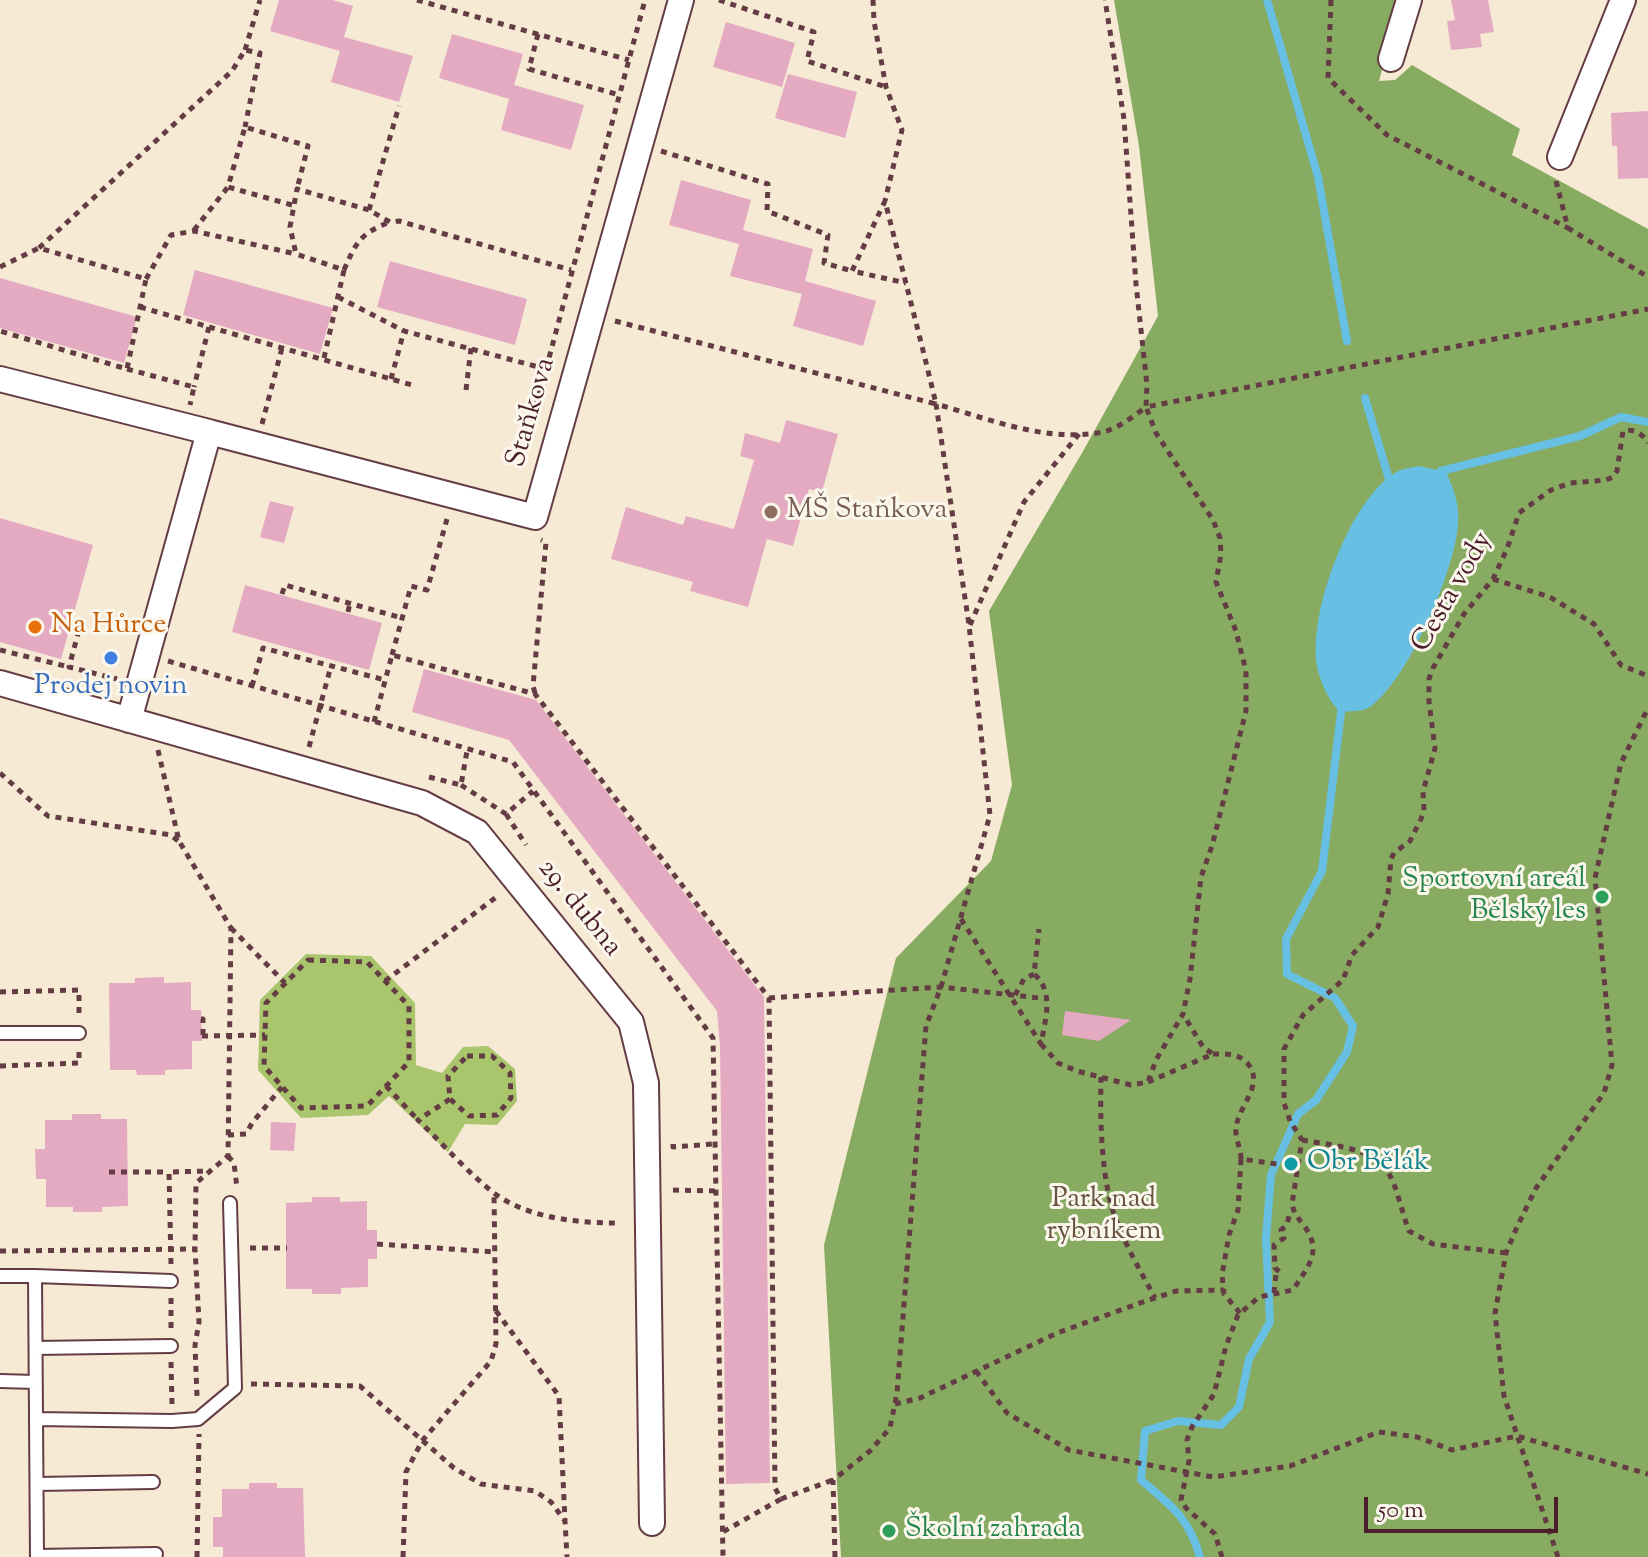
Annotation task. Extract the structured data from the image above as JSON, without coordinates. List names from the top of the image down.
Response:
{
  "streets": {
    "street": ["Staňkova", "29. dubna"],
    "path": ["Cesta vody"]
  },
  "parks": ["Park nad rybníkem"],
  "places": [
    "MŠ Staňkova",
    "Na Hůrce",
    "Prodej novin",
    "Sportovní areál Bělský les",
    "Obr Bělák",
    "Školní zahrada"
  ],
  "scale_bar": "50 m"
}
